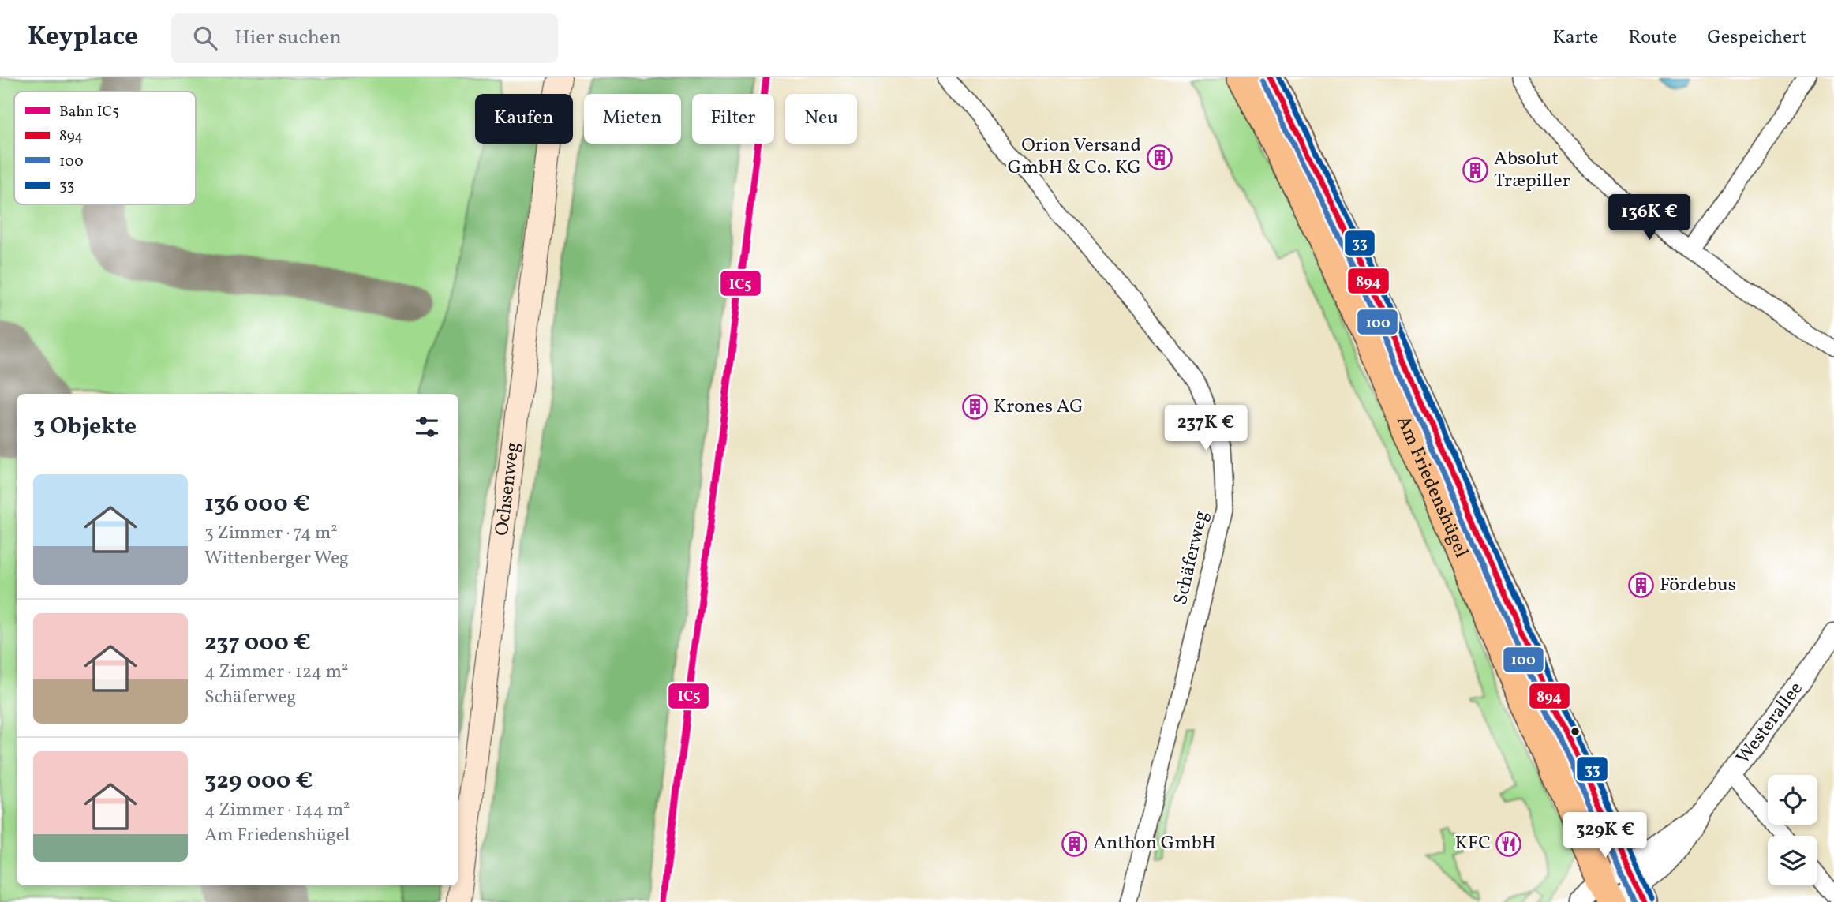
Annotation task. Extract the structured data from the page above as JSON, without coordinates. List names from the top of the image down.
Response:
{
  "streets": {
    "highway": ["Am Friedenshügel"],
    "main road": ["Ochsenweg"],
    "street": ["Schäferweg", "Westerallee"]
  },
  "crossings": [
    ["Am Friedenshügel", "Westerallee"]
  ],
  "places": {
    "building": [
      "Orion Versand GmbH & Co. KG",
      "Absolut Træpiller",
      "Krones AG",
      "Fördebus",
      "Anthon GmbH"
    ],
    "restaurant": ["KFC"]
  },
  "lines": [
    "rail line IC5",
    "transit line 894",
    "transit line 33",
    "transit line 100"
  ],
  "legend": [
    "Bahn IC5",
    "894",
    "100",
    "33"
  ],
  "page": {
    "header": "Keyplace",
    "search": "Hier suchen",
    "nav": ["Karte", "Route", "Gespeichert"],
    "chip": [
      "Kaufen",
      "Mieten",
      "Filter",
      "Neu"
    ],
    "price": ["136K €", "237K €", "329K €"],
    "heading": "3 Objekte",
    "list": [
      {
        "name": "136 000 €",
        "note": "3 Zimmer · 74 m² · Wittenberger Weg"
      },
      {
        "name": "237 000 €",
        "note": "4 Zimmer · 124 m² · Schäferweg"
      },
      {
        "name": "329 000 €",
        "note": "4 Zimmer · 144 m² · Am Friedenshügel"
      }
    ]
  }
}
